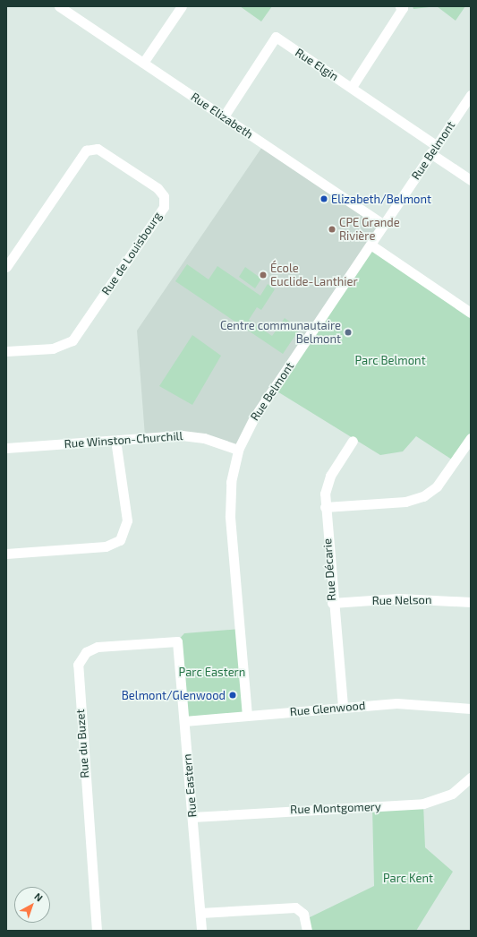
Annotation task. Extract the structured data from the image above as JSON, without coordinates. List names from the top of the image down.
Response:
{
  "streets": {
    "street": [
      "Rue Elgin",
      "Rue Elizabeth",
      "Rue Belmont",
      "Rue de Louisbourg",
      "Rue Winston-Churchill",
      "Rue Décarie",
      "Rue Nelson",
      "Rue Glenwood",
      "Rue du Buzet",
      "Rue Eastern",
      "Rue Montgomery"
    ]
  },
  "crossings": [
    ["Rue Elgin", "Rue Elizabeth"],
    ["Rue Elgin", "Rue Belmont"],
    ["Rue Elizabeth", "Rue Belmont"],
    ["Rue Belmont", "Rue Winston-Churchill"],
    ["Rue Belmont", "Rue Glenwood"],
    ["Rue Décarie", "Rue Nelson"],
    ["Rue Décarie", "Rue Glenwood"],
    ["Rue Glenwood", "Rue Eastern"],
    ["Rue du Buzet", "Rue Eastern"],
    ["Rue Eastern", "Rue Montgomery"]
  ],
  "parks": ["Parc Belmont", "Parc Eastern", "Parc Kent"],
  "places": [
    "Elizabeth/Belmont",
    "CPE Grande Rivière",
    "École Euclide-Lanthier",
    "Centre communautaire Belmont",
    "Belmont/Glenwood"
  ],
  "north": "top right"
}
